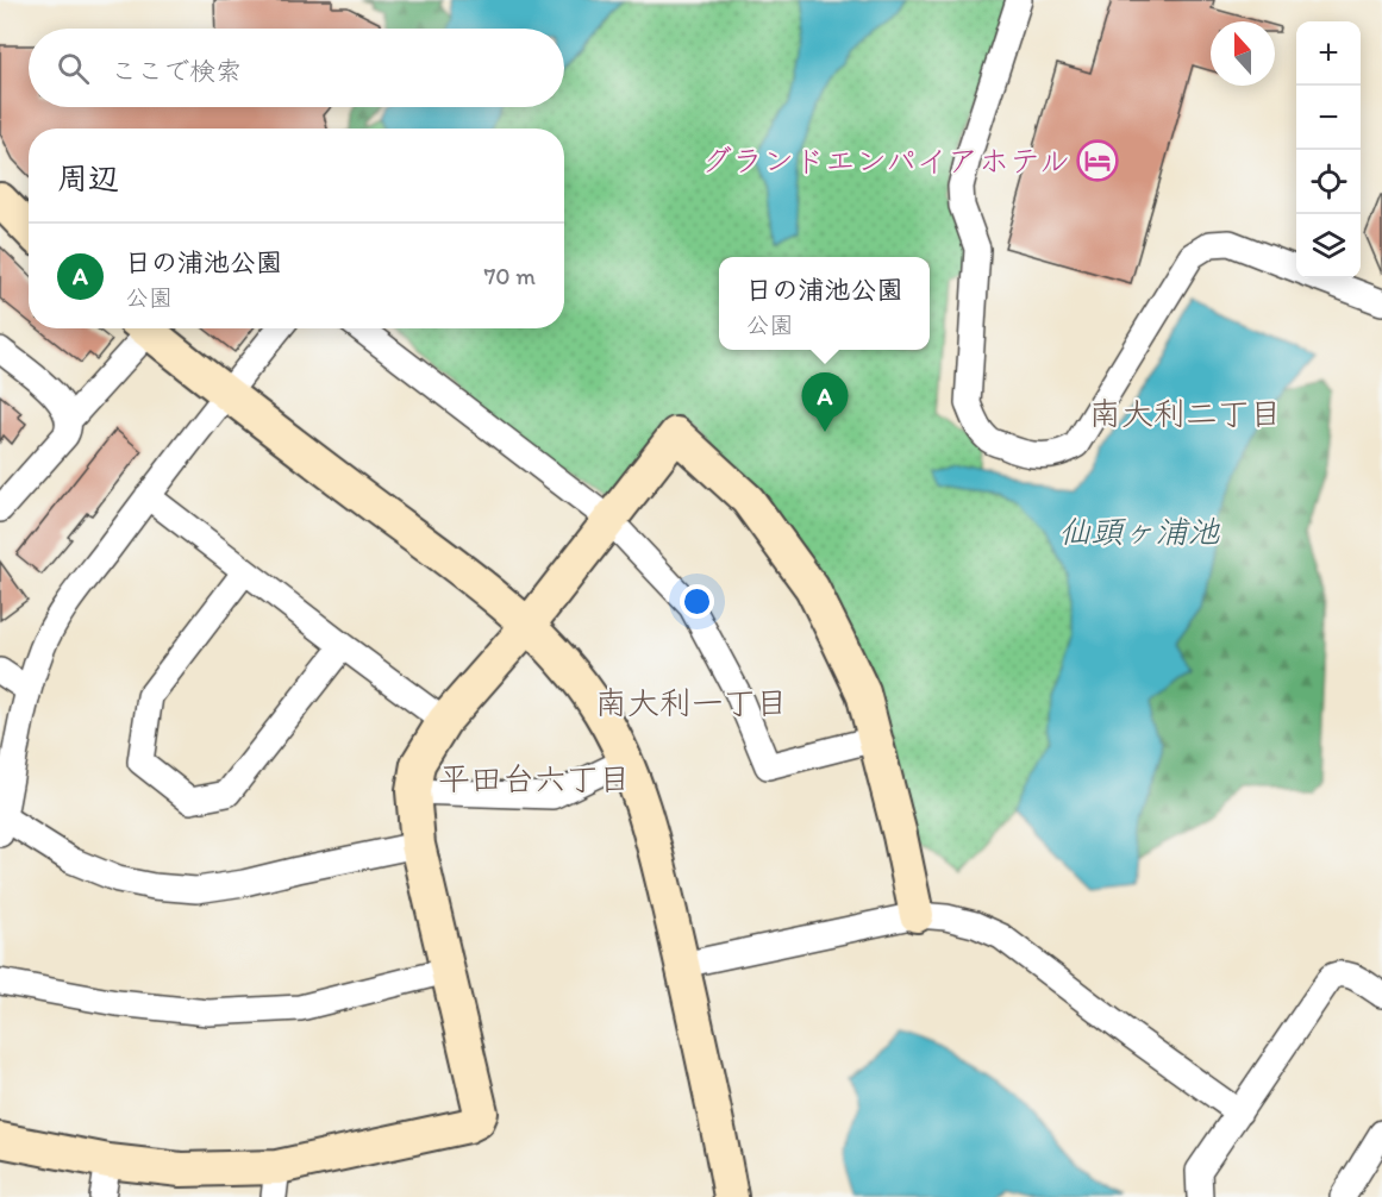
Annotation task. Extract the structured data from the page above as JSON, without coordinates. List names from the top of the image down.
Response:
{
  "districts": ["南大利二丁目", "南大利一丁目", "平田台六丁目"],
  "water": ["仙頭ヶ浦池"],
  "places": {
    "hotel": ["グランドエンパイアホテル"]
  },
  "north": "top",
  "page": {
    "map_buttons": ["+", "−"],
    "search": "ここで検索",
    "heading": "周辺",
    "list": [
      {
        "mark": "A",
        "name": "日の浦池公園",
        "note": "公園",
        "value": "70 m"
      }
    ],
    "popup": ["日の浦池公園", "公園"],
    "pins": "A"
  }
}
